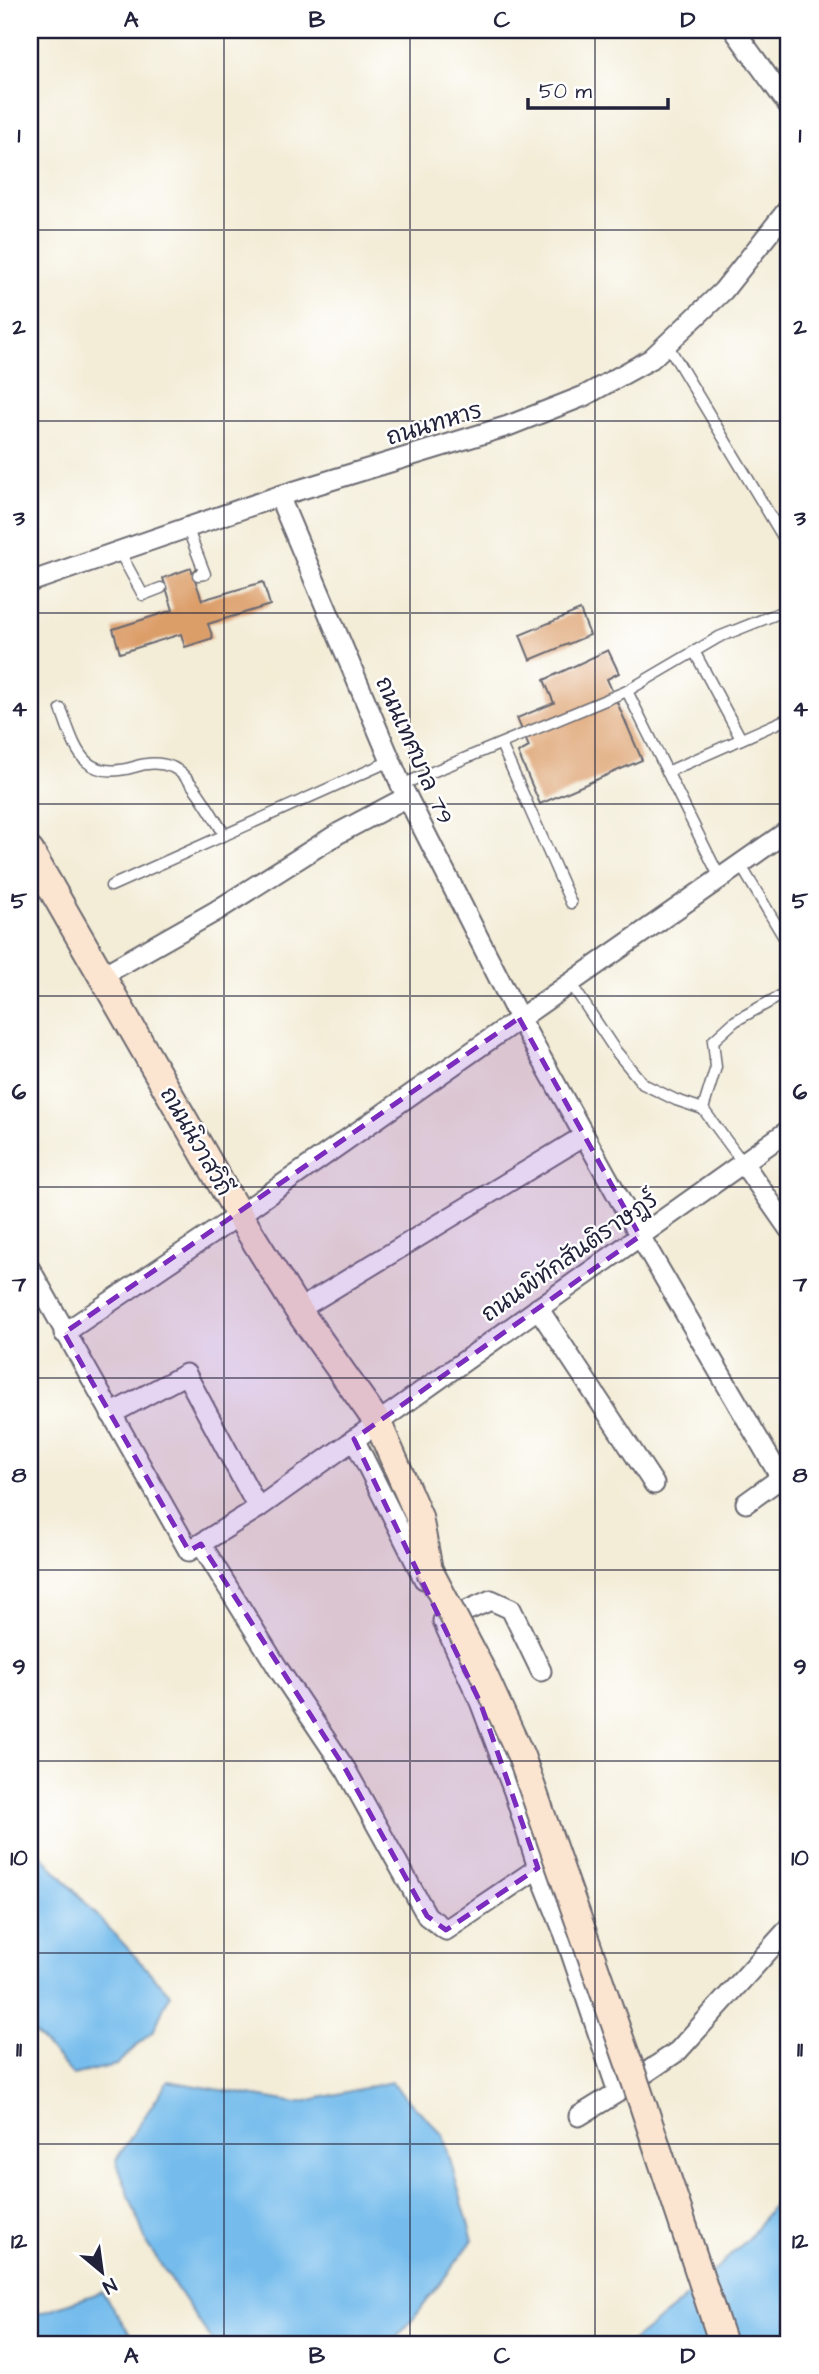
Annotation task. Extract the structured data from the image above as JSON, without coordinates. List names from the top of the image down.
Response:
{
  "streets": {
    "main road": ["ถนนนิวาสวิถี"],
    "street": ["ถนนทหาร", "ถนนเทศบาล 79", "ถนนพิทักสันติราษฎร์"]
  },
  "crossings": [
    ["ถนนทหาร", "ถนนเทศบาล 79"],
    ["ถนนเทศบาล 79", "ถนนพิทักสันติราษฎร์"],
    ["ถนนนิวาสวิถี", "ถนนพิทักสันติราษฎร์"]
  ],
  "scale_bar": "50 m",
  "north": "bottom right",
  "grid": {
    "columns": [
      "A",
      "B",
      "C",
      "D"
    ],
    "rows": [
      "1",
      "2",
      "3",
      "4",
      "5",
      "6",
      "7",
      "8",
      "9",
      "10",
      "11",
      "12"
    ]
  }
}
